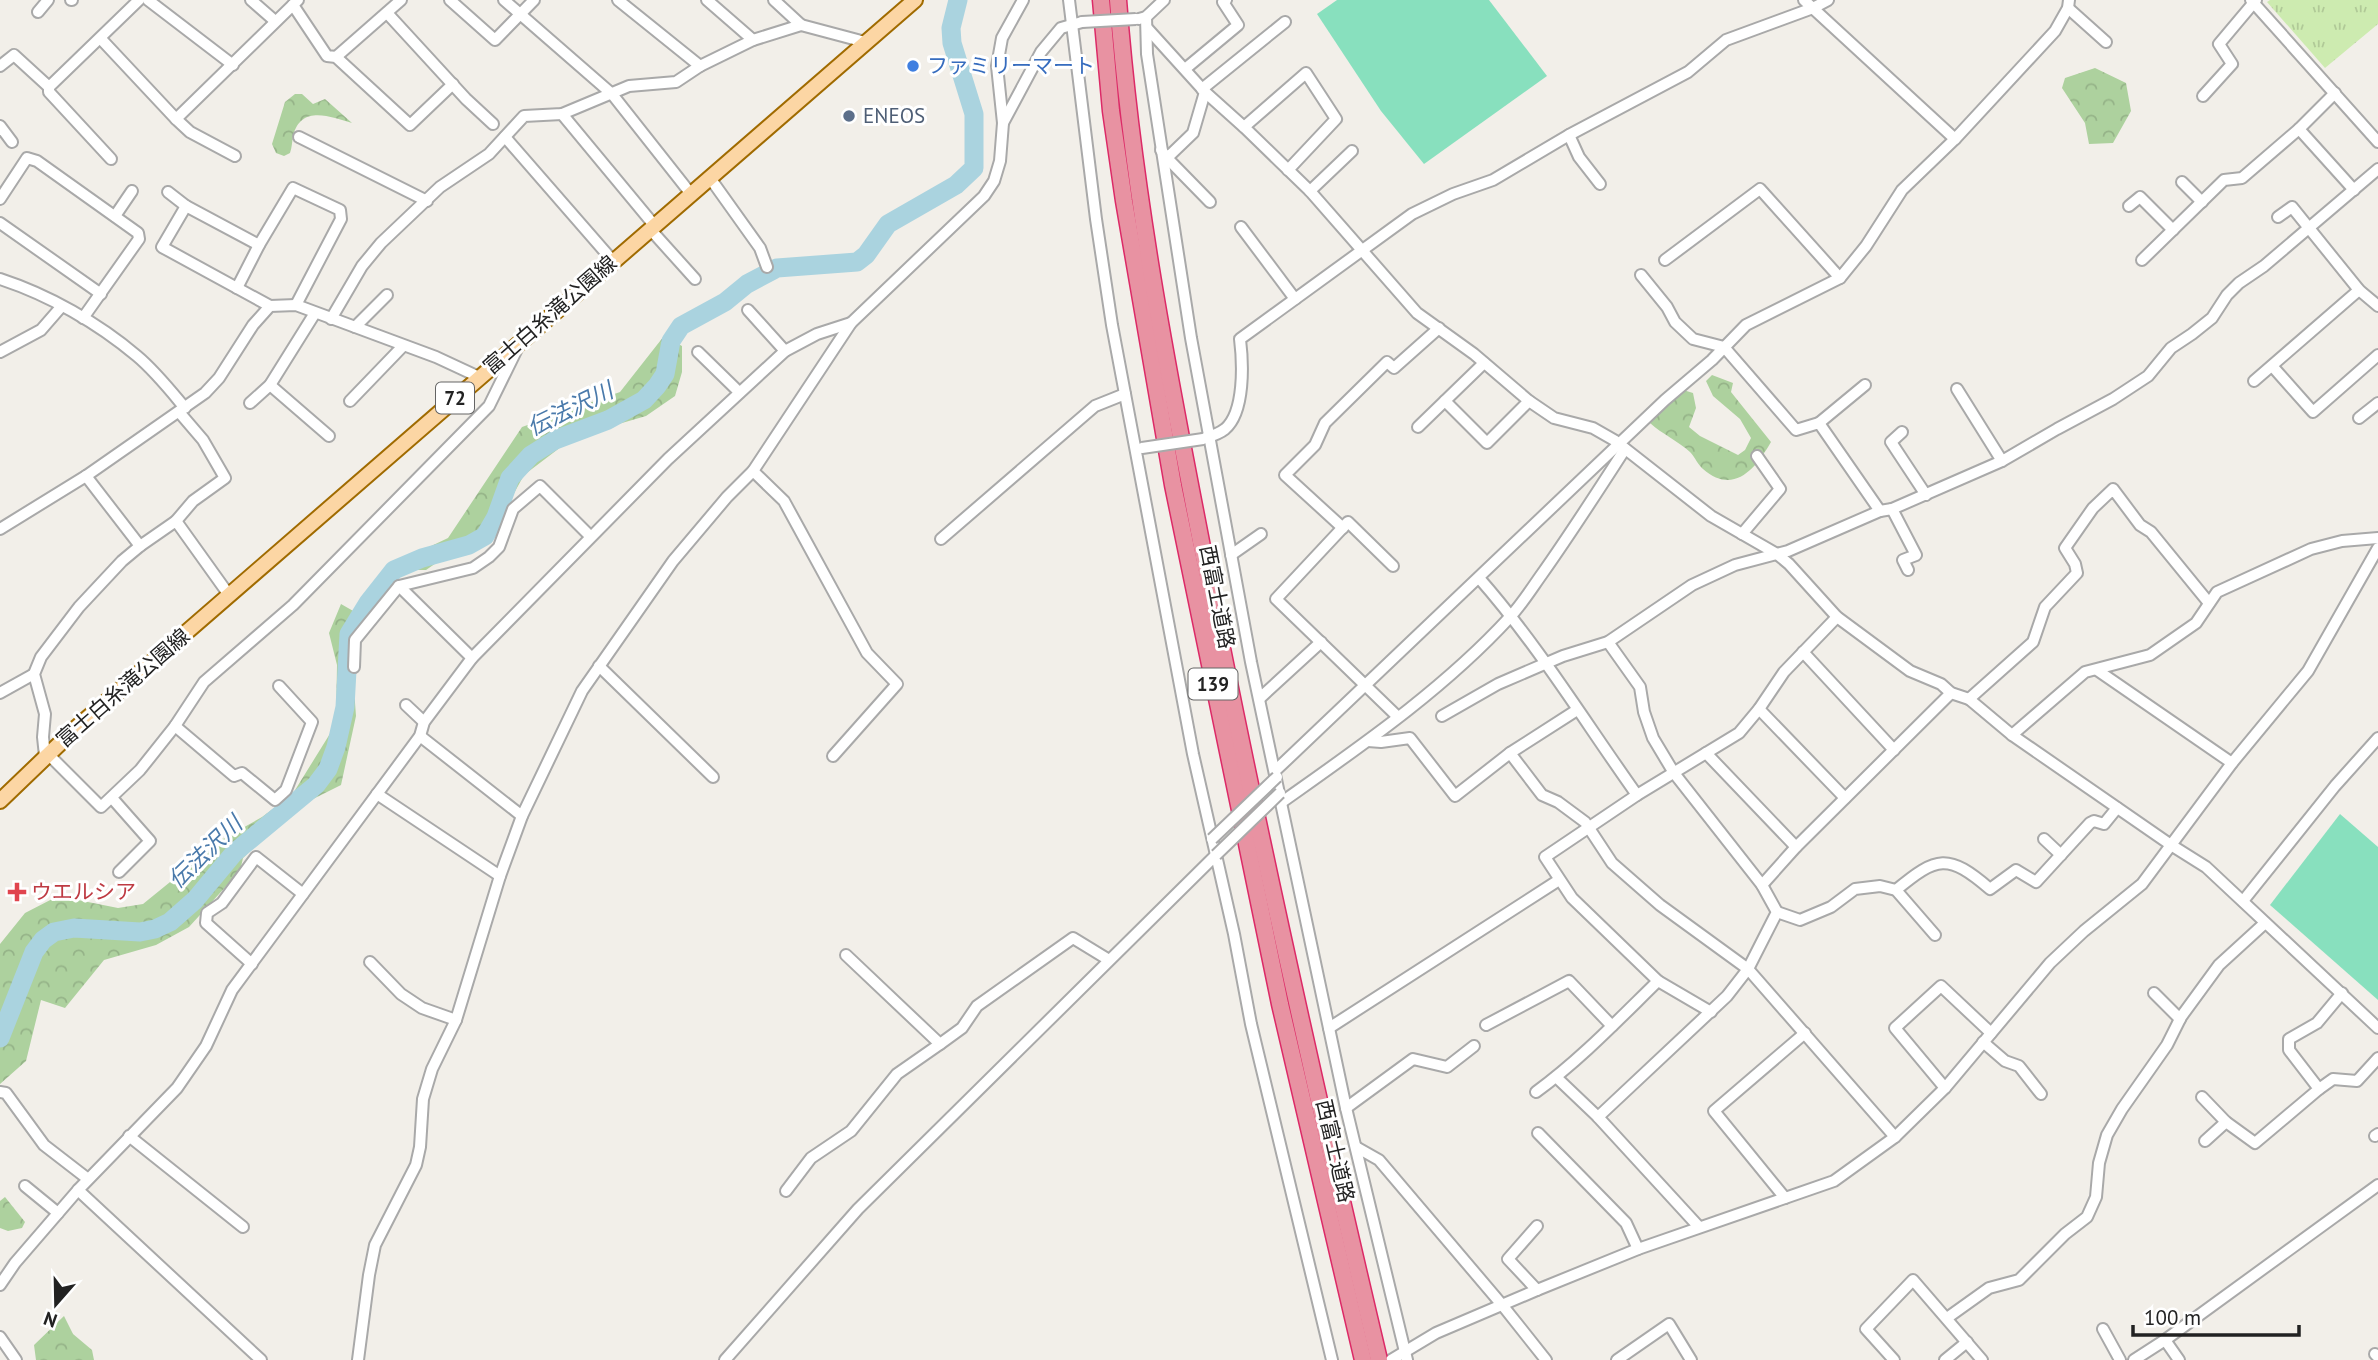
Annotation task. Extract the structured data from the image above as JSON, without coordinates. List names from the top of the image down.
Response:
{
  "streets": {
    "highway": ["西富士道路", "139"],
    "main road": ["富士白糸滝公園線", "72"]
  },
  "water": ["伝法沢川"],
  "places": {
    "other": ["ファミリーマート", "ENEOS"],
    "health": ["ウエルシア"]
  },
  "scale_bar": "100 m",
  "north": "bottom"
}
